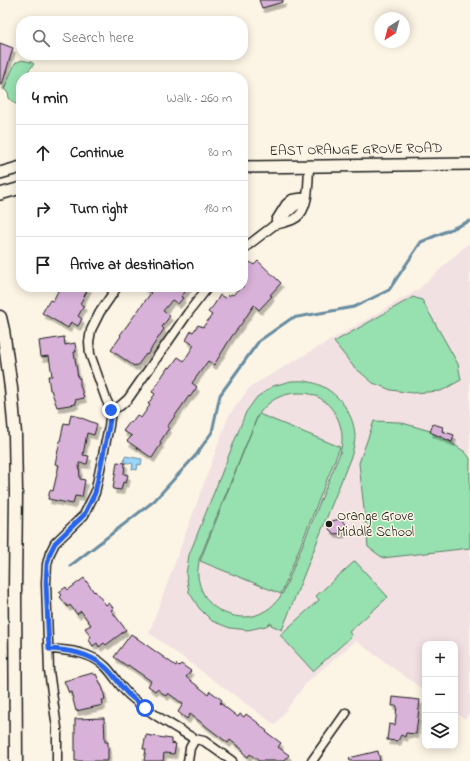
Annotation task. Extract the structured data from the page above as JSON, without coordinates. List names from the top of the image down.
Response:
{
  "streets": {
    "main road": ["EAST ORANGE GROVE ROAD"]
  },
  "places": ["Orange Grove Middle School"],
  "north": "bottom left",
  "page": {
    "search": "Search here",
    "heading": ["4 min", "Walk · 260 m"],
    "list": [
      ["Continue", "80 m"],
      ["Turn right", "180 m"],
      "Arrive at destination"
    ],
    "map_buttons": ["+", "−"]
  }
}
